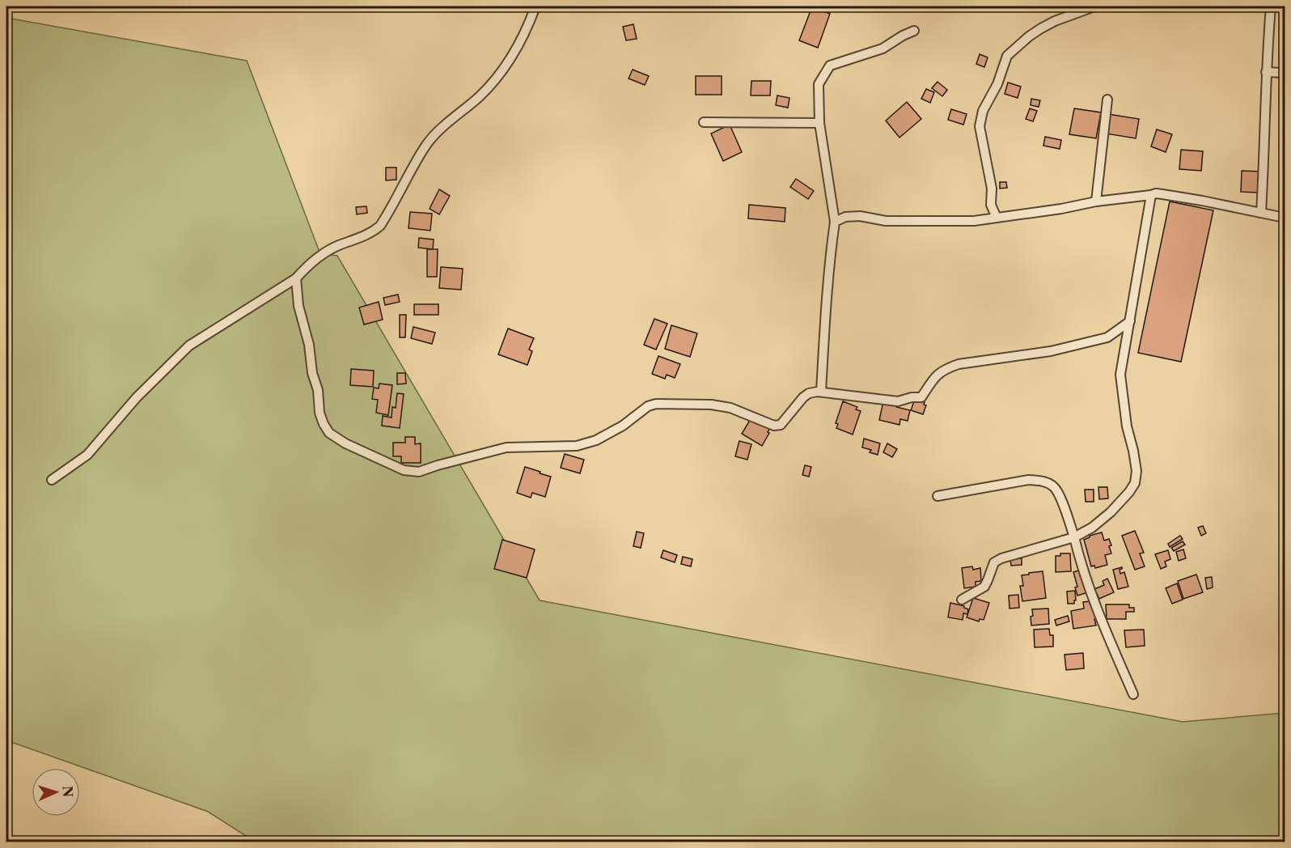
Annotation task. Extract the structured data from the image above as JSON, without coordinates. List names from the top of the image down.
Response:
{
  "north": "right"
}
